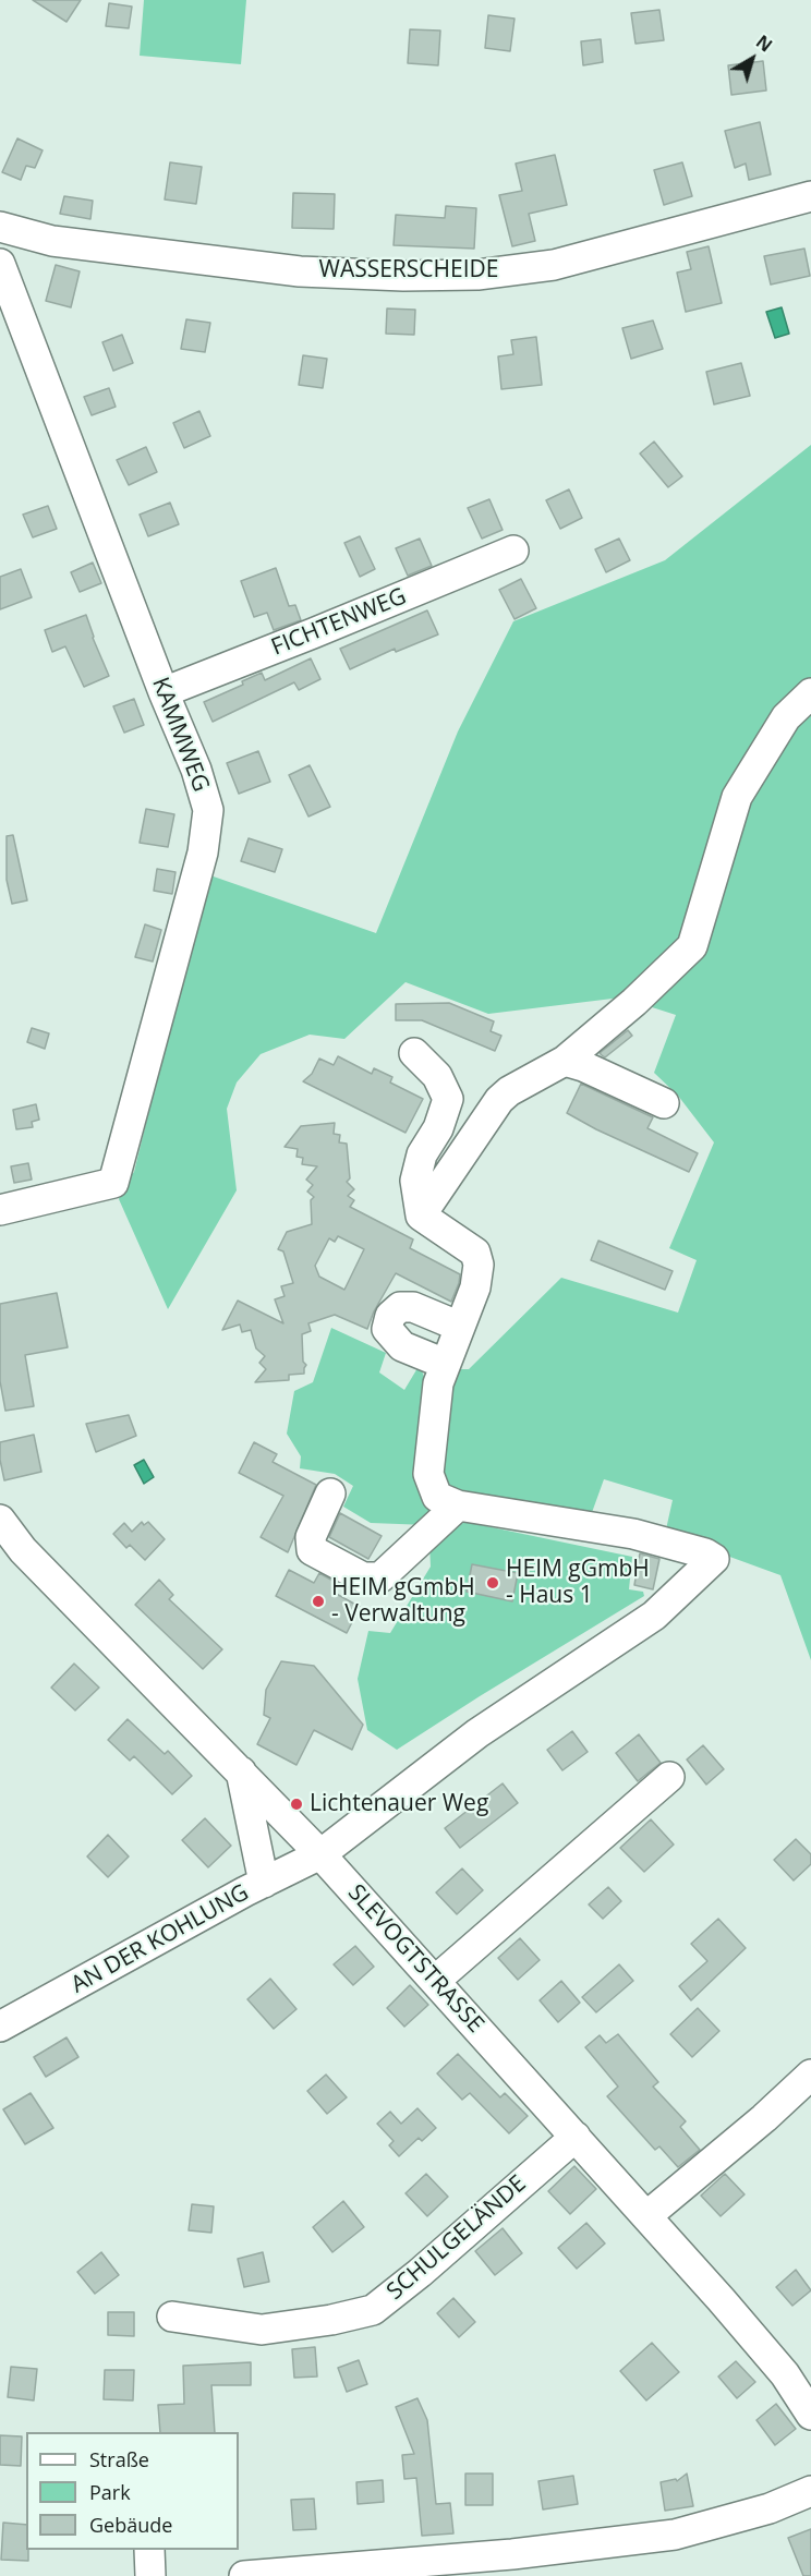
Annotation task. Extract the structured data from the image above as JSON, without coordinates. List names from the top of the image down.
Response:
{
  "streets": {
    "street": [
      "WASSERSCHEIDE",
      "FICHTENWEG",
      "KAMMWEG",
      "AN DER KOHLUNG",
      "SLEVOGTSTRASSE",
      "SCHULGELÄNDE"
    ]
  },
  "crossings": [
    ["FICHTENWEG", "KAMMWEG"],
    ["AN DER KOHLUNG", "SLEVOGTSTRASSE"],
    ["SLEVOGTSTRASSE", "SCHULGELÄNDE"]
  ],
  "places": ["HEIM gGmbH - Haus 1", "HEIM gGmbH - Verwaltung", "Lichtenauer Weg"],
  "legend": ["Straße", "Park", "Gebäude"],
  "north": "top right"
}
